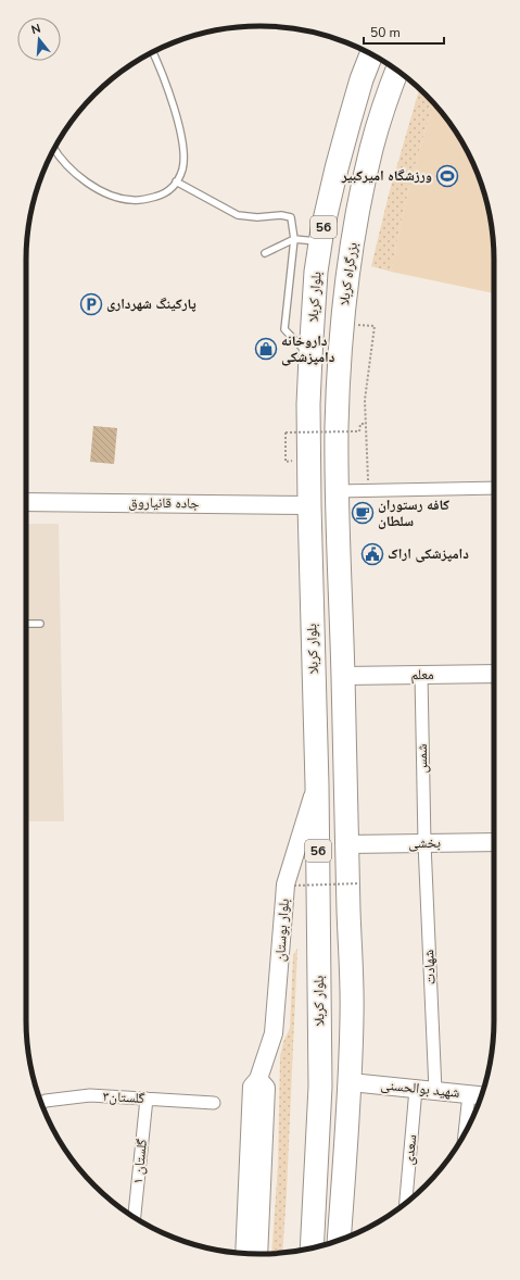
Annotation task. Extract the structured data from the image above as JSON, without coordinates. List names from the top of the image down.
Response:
{
  "streets": {
    "highway": ["56", "بزرگراه کربلا", "بلوار کربلا"],
    "street": [
      "جاده قانیاروق",
      "معلم",
      "شمس",
      "بخشی",
      "بلوار بوستان",
      "شهادت",
      "شهید بوالحسنی",
      "گلستان۳",
      "سعدی",
      "گلستان ۱"
    ]
  },
  "crossings": [
    ["بزرگراه کربلا", "بلوار کربلا"],
    ["بلوار کربلا", "جاده قانیاروق"],
    ["بلوار کربلا", "معلم"],
    ["بلوار کربلا", "بخشی"],
    ["بلوار کربلا", "بلوار بوستان"],
    ["بلوار کربلا", "شهید بوالحسنی"],
    ["معلم", "شمس"],
    ["شمس", "بخشی"],
    ["شمس", "شهادت"],
    ["بخشی", "شهادت"],
    ["شهادت", "شهید بوالحسنی"],
    ["شهید بوالحسنی", "سعدی"],
    ["گلستان۳", "گلستان ۱"]
  ],
  "places": {
    "sports": ["ورزشگاه امیرکبیر"],
    "parking": ["پارکینگ شهرداری"],
    "shop": ["داروخانه دامپزشکی"],
    "cafe": ["کافه رستوران سلطان"],
    "public building": ["دامپزشکی اراک"]
  },
  "scale_bar": "50 m",
  "north": "top"
}
